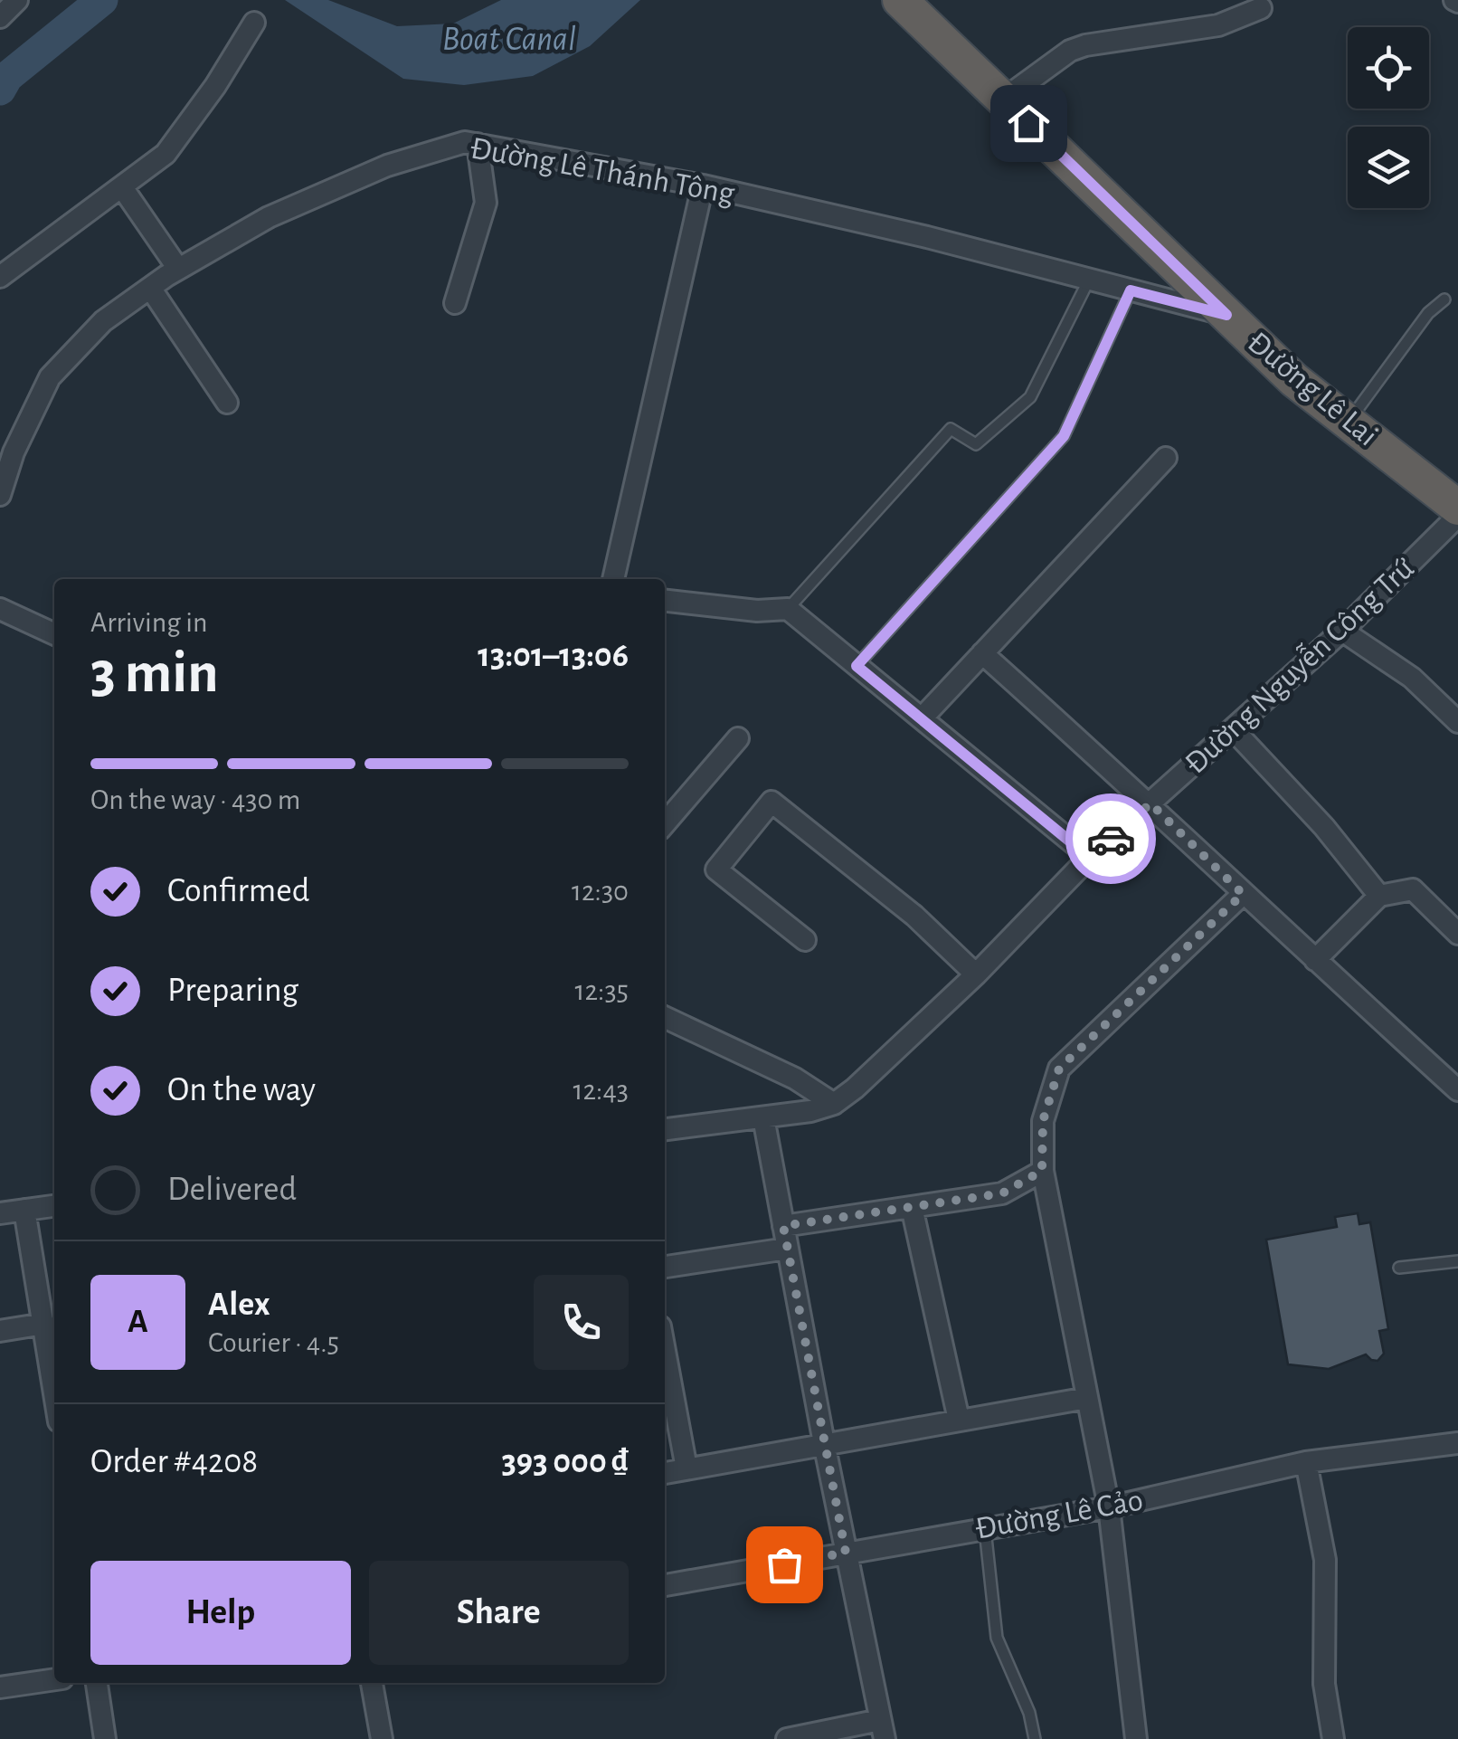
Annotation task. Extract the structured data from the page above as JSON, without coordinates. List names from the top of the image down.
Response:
{
  "streets": {
    "highway": ["Đường Lê Lai"],
    "street": ["Đường Lê Thánh Tông", "Đường Nguyễn Công Trứ", "Đường Lê Cảo"]
  },
  "crossings": [
    ["Đường Lê Thánh Tông", "Đường Lê Lai"]
  ],
  "water": ["Boat Canal"],
  "page": {
    "heading": ["3 min", "Arriving in", "13:01–13:06"],
    "panel": [
      "Alex",
      "Courier · 4.5",
      "Order #4208",
      "393 000 ₫"
    ],
    "bar": "On the way · 430 m",
    "list": [
      ["Confirmed", "12:30"],
      ["Preparing", "12:35"],
      ["On the way", "12:43"],
      "Delivered"
    ],
    "round": "A",
    "buttons": ["Help", "Share"]
  }
}
